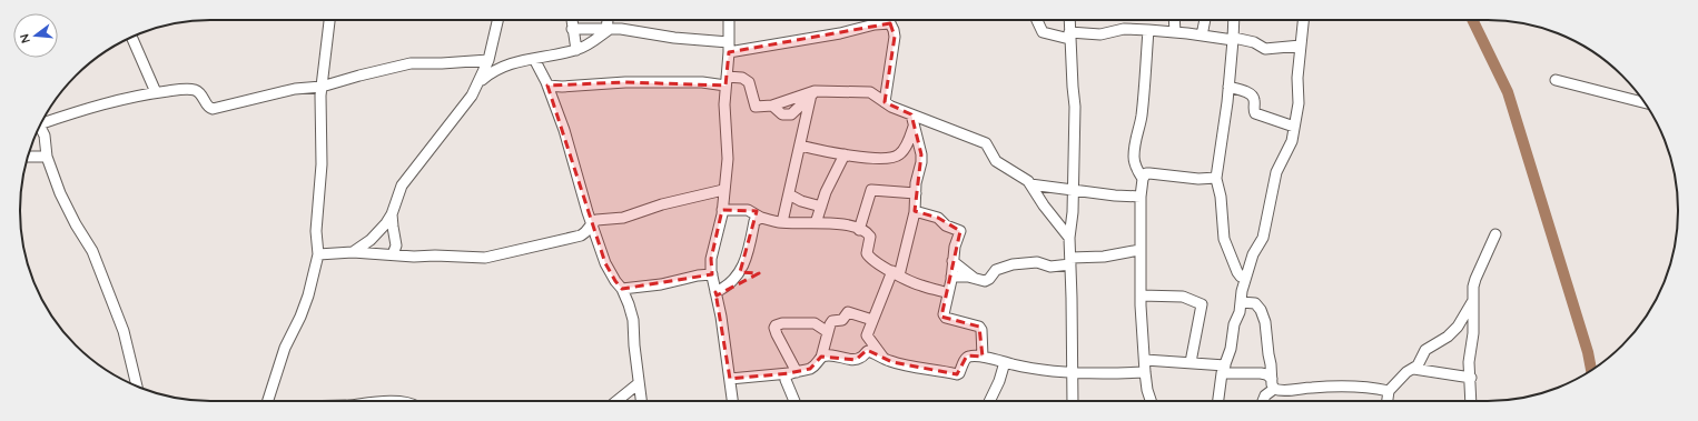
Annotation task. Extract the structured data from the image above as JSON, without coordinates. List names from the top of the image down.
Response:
{
  "north": "left"
}
